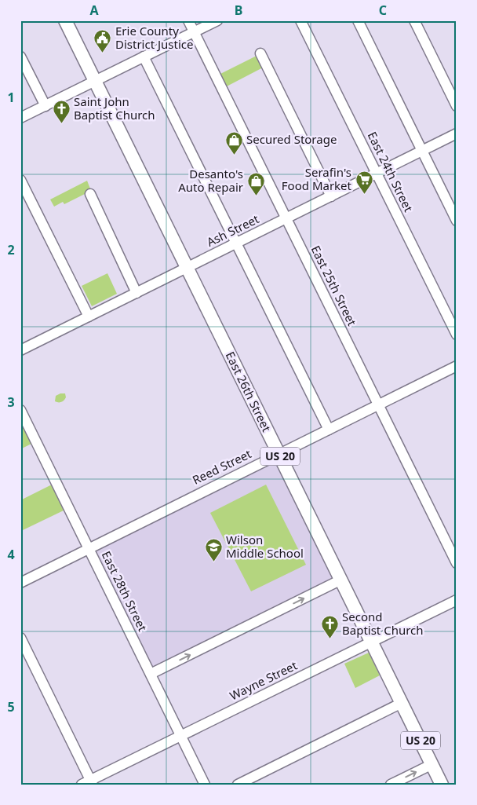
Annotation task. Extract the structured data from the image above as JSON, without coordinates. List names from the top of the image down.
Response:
{
  "streets": {
    "main road": ["East 26th Street", "US 20"],
    "street": [
      "East 24th Street",
      "Ash Street",
      "East 25th Street",
      "Reed Street",
      "East 28th Street",
      "Wayne Street"
    ]
  },
  "crossings": [
    ["East 24th Street", "Ash Street"],
    ["Ash Street", "East 25th Street"],
    ["Ash Street", "East 26th Street"],
    ["East 25th Street", "Reed Street"],
    ["East 26th Street", "Reed Street"],
    ["East 26th Street", "Wayne Street"],
    ["Reed Street", "East 28th Street"],
    ["East 28th Street", "Wayne Street"]
  ],
  "places": {
    "public building": ["Erie County District Justice"],
    "church": ["Saint John Baptist Church", "Second Baptist Church"],
    "shop": ["Secured Storage", "Desanto's Auto Repair"],
    "supermarket": ["Serafin's Food Market"],
    "school or university": ["Wilson Middle School"]
  },
  "grid": {
    "columns": ["A", "B", "C"],
    "rows": [
      "1",
      "2",
      "3",
      "4",
      "5"
    ]
  }
}
